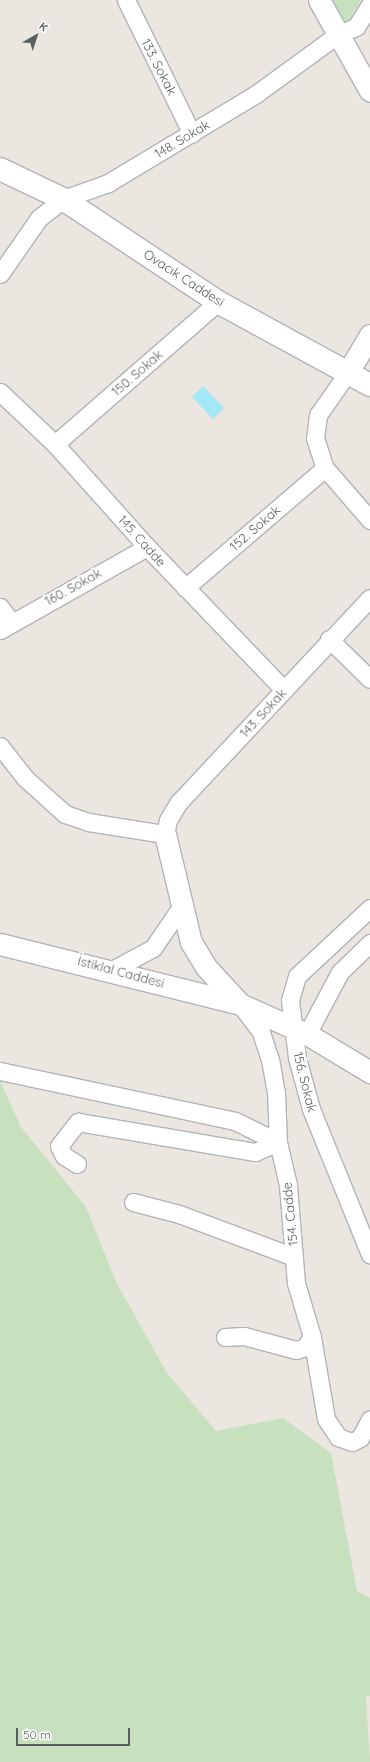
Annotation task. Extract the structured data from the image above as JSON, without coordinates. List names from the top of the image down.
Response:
{
  "streets": {
    "main road": ["Ovacık Caddesi"],
    "street": [
      "133. Sokak",
      "148. Sokak",
      "150. Sokak",
      "152. Sokak",
      "145. Cadde",
      "160. Sokak",
      "143. Sokak",
      "İstiklal Caddesi",
      "156. Sokak",
      "154. Cadde"
    ]
  },
  "crossings": [
    ["133. Sokak", "148. Sokak"],
    ["148. Sokak", "Ovacık Caddesi"],
    ["Ovacık Caddesi", "150. Sokak"],
    ["150. Sokak", "145. Cadde"],
    ["152. Sokak", "145. Cadde"],
    ["145. Cadde", "160. Sokak"],
    ["145. Cadde", "143. Sokak"],
    ["İstiklal Caddesi", "156. Sokak"],
    ["İstiklal Caddesi", "154. Cadde"]
  ],
  "scale_bar": "50 m",
  "north": "top right"
}
